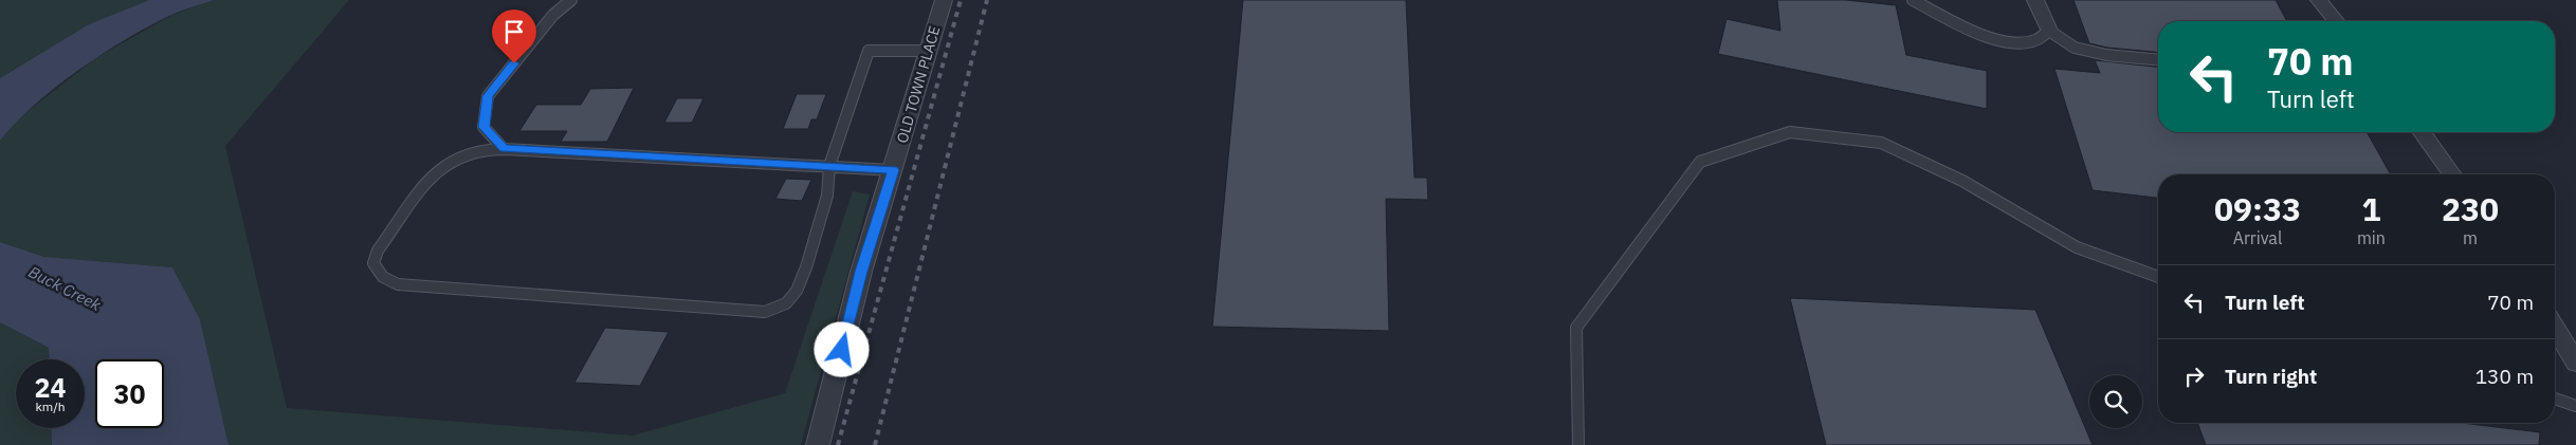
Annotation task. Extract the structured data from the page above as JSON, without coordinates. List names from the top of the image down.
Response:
{
  "streets": {
    "street": ["OLD TOWN PLACE"]
  },
  "water": ["Buck Creek"],
  "page": {
    "turn": ["70 m", "Turn left"],
    "eta": [
      "09:33",
      "Arrival",
      "1",
      "min",
      "230",
      "m"
    ],
    "list": [
      {
        "name": "Turn left",
        "value": "70 m"
      },
      {
        "name": "Turn right",
        "value": "130 m"
      }
    ],
    "speed": "24 km/h",
    "limit": "30"
  }
}
